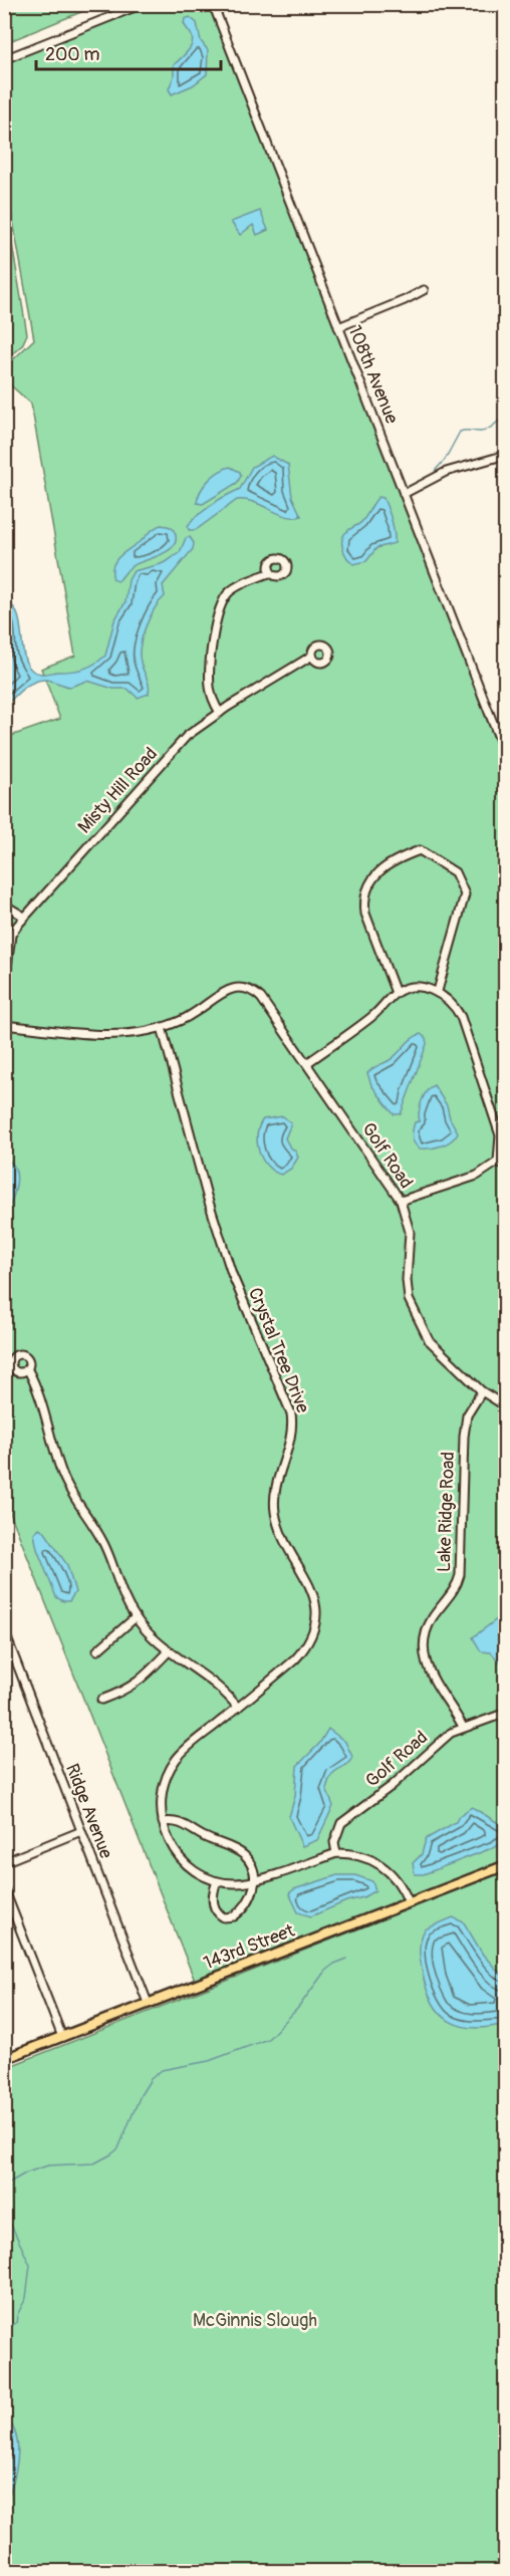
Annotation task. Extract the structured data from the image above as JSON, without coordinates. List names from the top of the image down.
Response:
{
  "streets": {
    "main road": ["143rd Street"],
    "street": [
      "108th Avenue",
      "Misty Hill Road",
      "Golf Road",
      "Crystal Tree Drive",
      "Lake Ridge Road",
      "Ridge Avenue"
    ]
  },
  "crossings": [
    ["Golf Road", "Crystal Tree Drive"],
    ["Golf Road", "Lake Ridge Road"],
    ["Crystal Tree Drive", "143rd Street"],
    ["Ridge Avenue", "143rd Street"]
  ],
  "parks": ["McGinnis Slough"],
  "scale_bar": "200 m"
}
